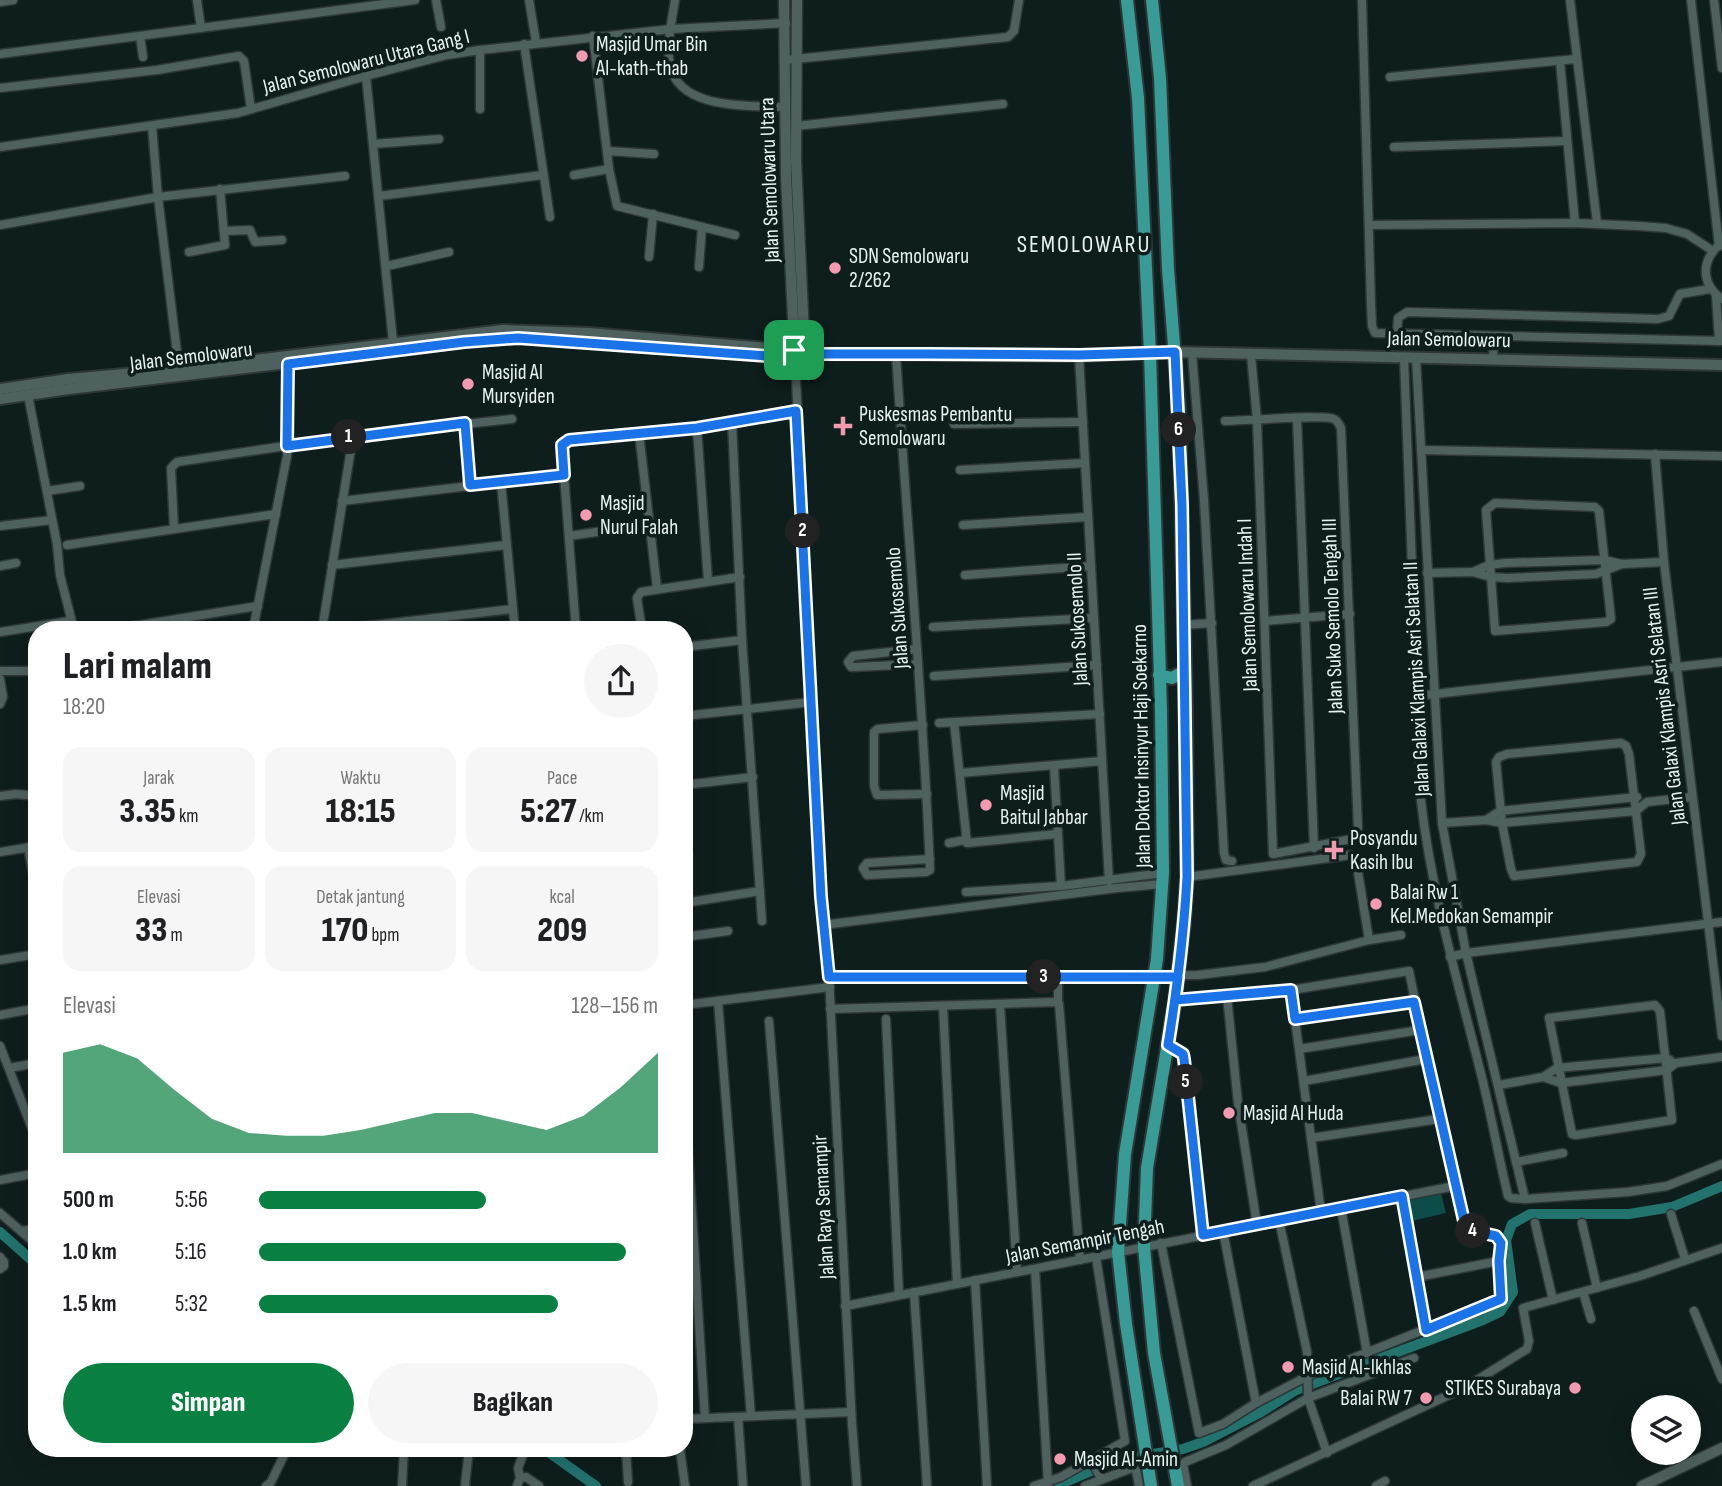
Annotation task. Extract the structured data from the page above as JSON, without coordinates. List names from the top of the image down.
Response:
{
  "streets": {
    "main road": ["Jalan Semolowaru", "Jalan Doktor Insinyur Haji Soekarno"],
    "street": [
      "Jalan Semolowaru Utara Gang I",
      "Jalan Semolowaru Utara",
      "Jalan Semolowaru Indah I",
      "Jalan Sukosemolo",
      "Jalan Suko Semolo Tengah III",
      "Jalan Sukosemolo II",
      "Jalan Galaxi Klampis Asri Selatan II",
      "Jalan Galaxi Klampis Asri Selatan III",
      "Jalan Raya Semampir",
      "Jalan Semampir Tengah"
    ]
  },
  "crossings": [
    ["Jalan Semolowaru Utara Gang I", "Jalan Semolowaru Utara"],
    ["Jalan Semolowaru Utara", "Jalan Semolowaru"],
    ["Jalan Semolowaru Utara", "Jalan Raya Semampir"],
    ["Jalan Semolowaru", "Jalan Semolowaru Indah I"],
    ["Jalan Semolowaru", "Jalan Sukosemolo"],
    ["Jalan Semolowaru", "Jalan Sukosemolo II"],
    ["Jalan Semolowaru", "Jalan Galaxi Klampis Asri Selatan II"],
    ["Jalan Semolowaru", "Jalan Doktor Insinyur Haji Soekarno"],
    ["Jalan Semolowaru", "Jalan Raya Semampir"],
    ["Jalan Semolowaru Indah I", "Jalan Suko Semolo Tengah III"],
    ["Jalan Doktor Insinyur Haji Soekarno", "Jalan Semampir Tengah"],
    ["Jalan Raya Semampir", "Jalan Semampir Tengah"]
  ],
  "districts": ["SEMOLOWARU"],
  "places": {
    "other": [
      "Masjid Umar Bin Al-kath-thab",
      "SDN Semolowaru 2/262",
      "Masjid Al Mursyiden",
      "Masjid Nurul Falah",
      "Masjid Baitul Jabbar",
      "Balai Rw 1 Kel.Medokan Semampir",
      "Masjid Al Huda",
      "Masjid Al-Ikhlas",
      "STIKES Surabaya",
      "Balai RW 7",
      "Masjid Al-Amin"
    ],
    "health": ["Puskesmas Pembantu Semolowaru", "Posyandu Kasih Ibu"]
  },
  "page": {
    "pins": [
      "6",
      "1",
      "2",
      "3",
      "5",
      "4"
    ],
    "heading": ["Lari malam", "18:20"],
    "stats": [
      ["Jarak", "3.35 km"],
      ["Waktu", "18:15"],
      ["Pace", "5:27 /km"],
      ["Elevasi", "33 m"],
      ["Detak jantung", "170 bpm"],
      ["kcal", "209"]
    ],
    "chart": ["Elevasi", "128–156 m"],
    "list": [
      {
        "name": "500 m",
        "note": "5:56"
      },
      {
        "name": "1.0 km",
        "note": "5:16"
      },
      {
        "name": "1.5 km",
        "note": "5:32"
      }
    ],
    "buttons": ["Simpan", "Bagikan"]
  }
}
